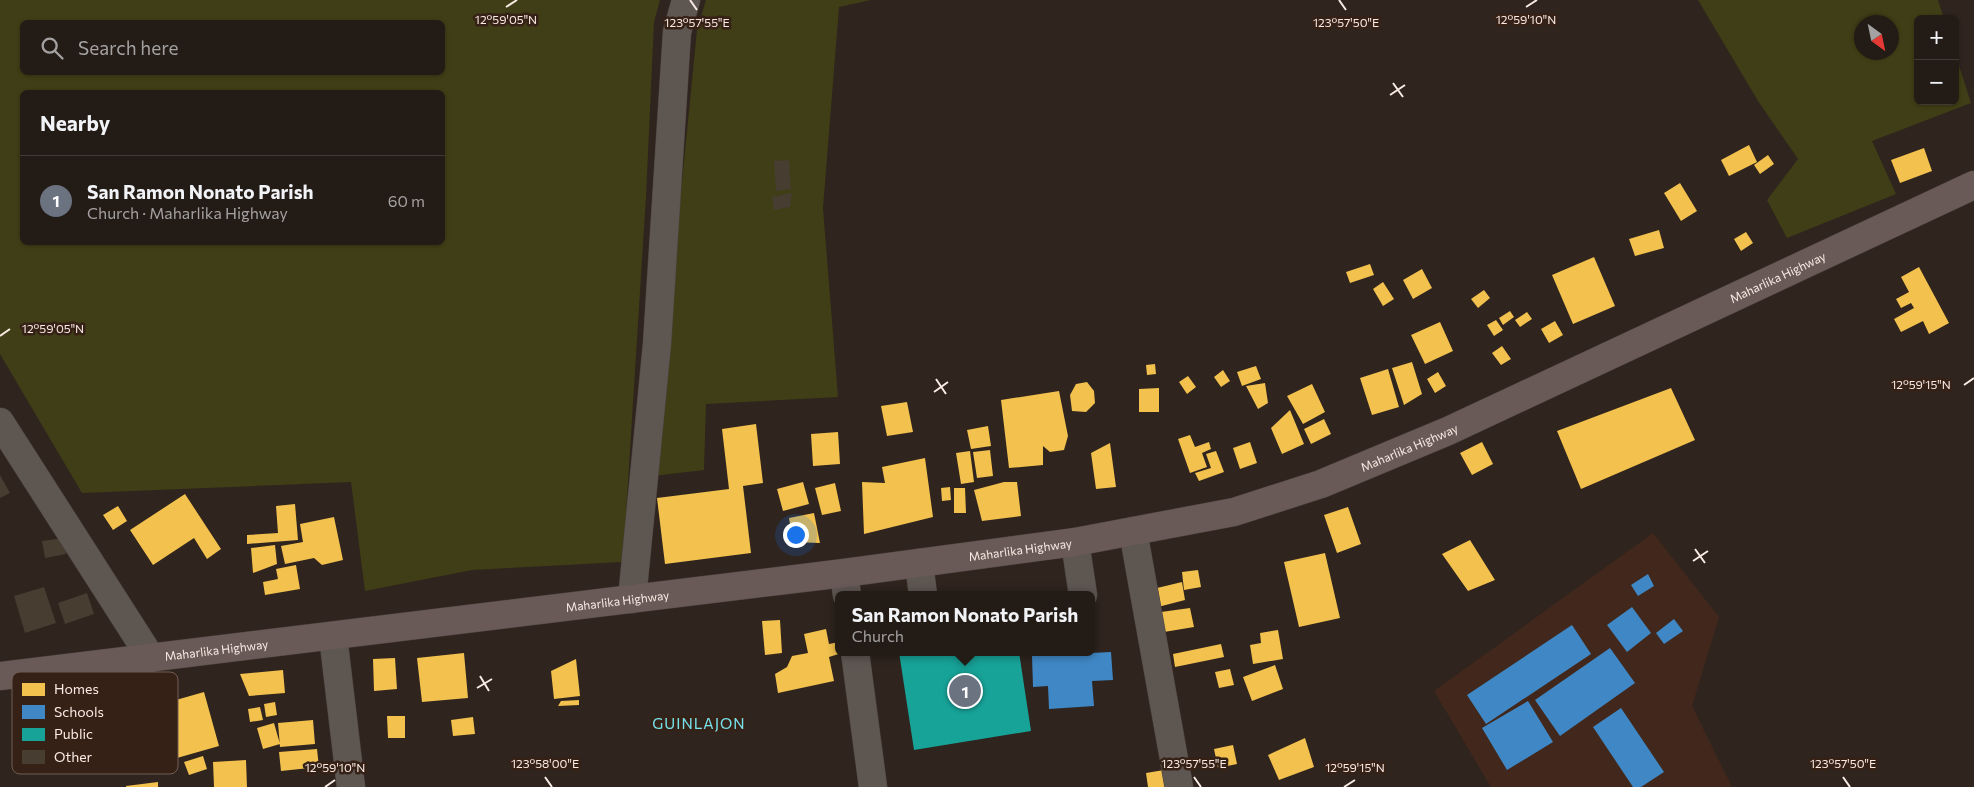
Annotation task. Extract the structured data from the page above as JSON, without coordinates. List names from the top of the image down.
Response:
{
  "streets": {
    "highway": ["Maharlika Highway"]
  },
  "districts": ["GUINLAJON"],
  "legend": [
    "Homes",
    "Schools",
    "Public",
    "Other"
  ],
  "north": "bottom right",
  "page": {
    "map_buttons": ["+", "−"],
    "search": "Search here",
    "heading": "Nearby",
    "list": [
      {
        "mark": "1",
        "name": "San Ramon Nonato Parish",
        "note": "Church · Maharlika Highway",
        "value": "60 m"
      }
    ],
    "popup": ["San Ramon Nonato Parish", "Church"],
    "pins": "1"
  },
  "coordinates": [
    "12°59'05\"N",
    "12°59'10\"N",
    "123°57'55\"E",
    "123°57'50\"E",
    "12°59'15\"N",
    "123°58'00\"E"
  ]
}
